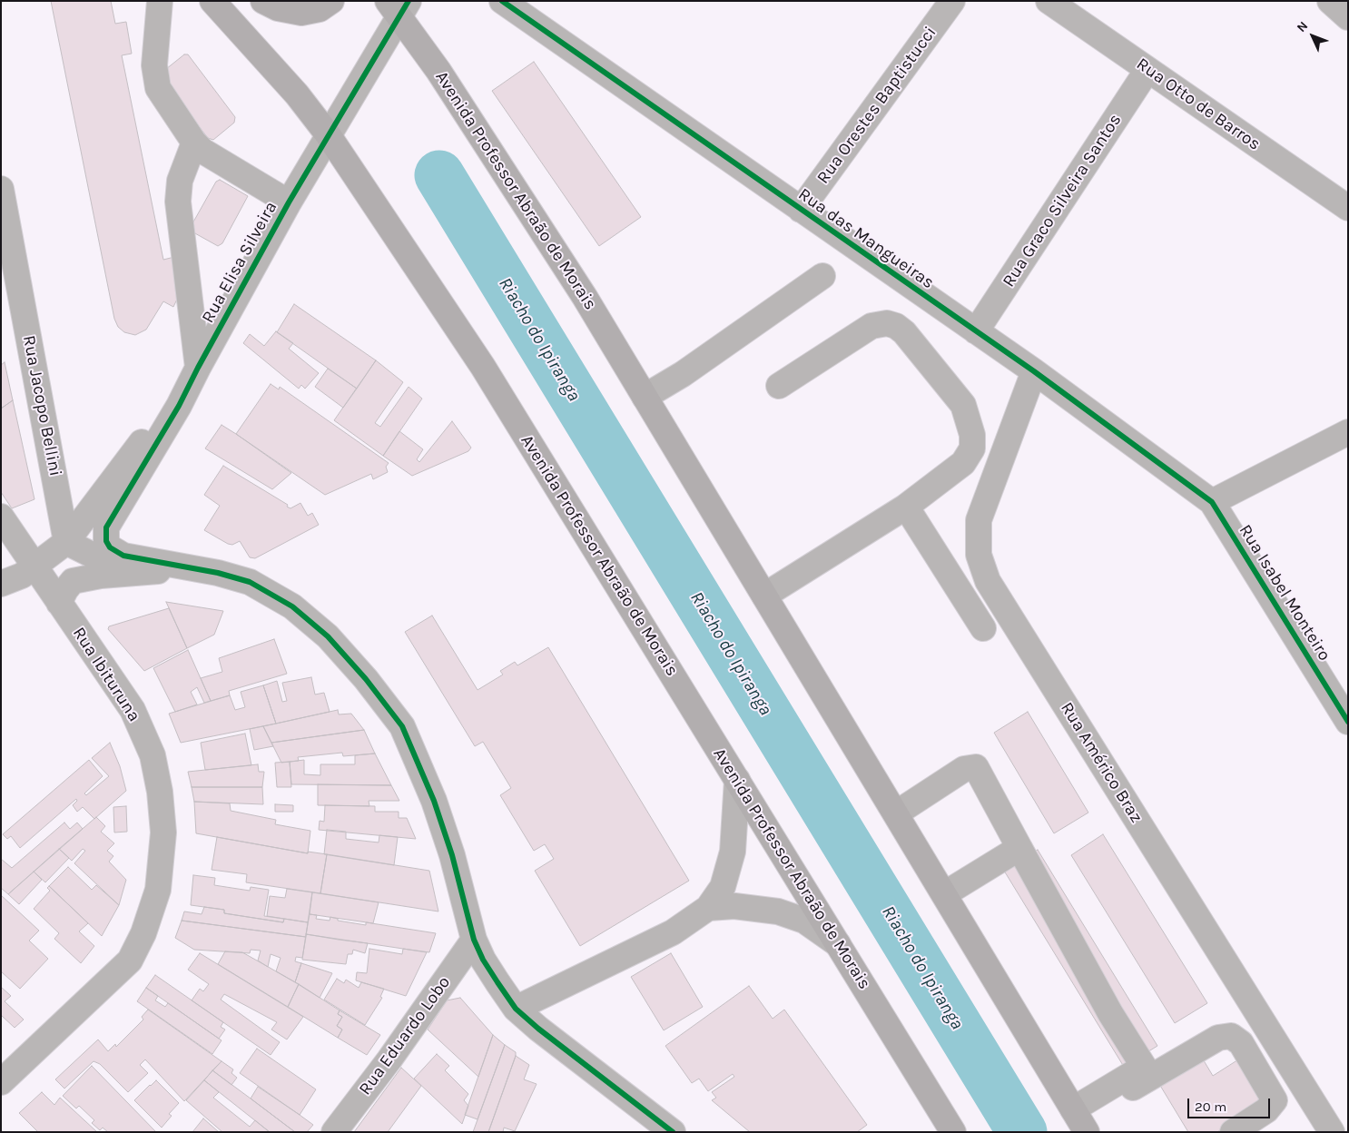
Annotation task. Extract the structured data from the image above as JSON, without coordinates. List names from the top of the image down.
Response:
{
  "streets": {
    "main road": ["Avenida Professor Abraão de Morais"],
    "street": [
      "Rua Otto de Barros",
      "Rua Orestes Baptistucci",
      "Rua Graco Silveira Santos",
      "Rua das Mangueiras",
      "Rua Elisa Silveira",
      "Rua Jacopo Bellini",
      "Rua Isabel Monteiro",
      "Rua Ibituruna",
      "Rua Américo Braz",
      "Rua Eduardo Lobo"
    ]
  },
  "crossings": [
    ["Rua Otto de Barros", "Rua Graco Silveira Santos"],
    ["Rua Orestes Baptistucci", "Rua das Mangueiras"],
    ["Avenida Professor Abraão de Morais", "Rua Elisa Silveira"],
    ["Rua Graco Silveira Santos", "Rua das Mangueiras"],
    ["Rua das Mangueiras", "Rua Isabel Monteiro"],
    ["Rua das Mangueiras", "Rua Américo Braz"],
    ["Rua Elisa Silveira", "Rua Jacopo Bellini"],
    ["Rua Elisa Silveira", "Rua Ibituruna"]
  ],
  "water": ["Riacho do Ipiranga"],
  "scale_bar": "20 m",
  "north": "top left"
}
